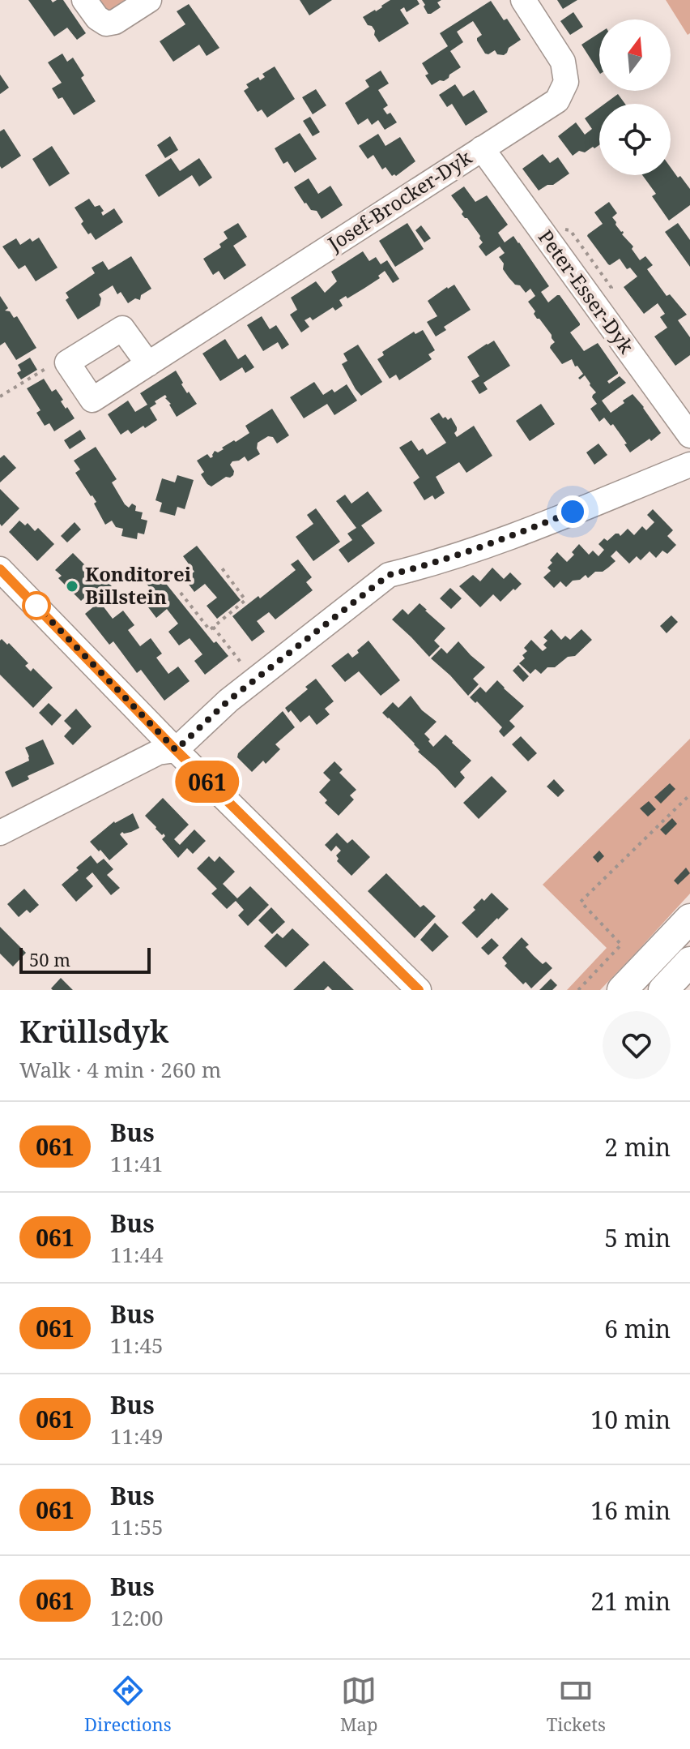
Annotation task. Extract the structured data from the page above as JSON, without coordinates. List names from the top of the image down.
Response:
{
  "streets": {
    "street": ["Josef-Brocker-Dyk", "Peter-Esser-Dyk"]
  },
  "crossings": [
    ["Josef-Brocker-Dyk", "Peter-Esser-Dyk"]
  ],
  "places": ["Konditorei Billstein"],
  "lines": ["bus line 061"],
  "scale_bar": "50 m",
  "north": "top",
  "page": {
    "on_map": "061",
    "scale": "50 m",
    "heading": ["Krüllsdyk", "Walk · 4 min · 260 m"],
    "list": [
      {
        "mark": "061",
        "name": "Bus",
        "note": "11:41",
        "value": "2 min"
      },
      {
        "mark": "061",
        "name": "Bus",
        "note": "11:44",
        "value": "5 min"
      },
      {
        "mark": "061",
        "name": "Bus",
        "note": "11:45",
        "value": "6 min"
      },
      {
        "mark": "061",
        "name": "Bus",
        "note": "11:49",
        "value": "10 min"
      },
      {
        "mark": "061",
        "name": "Bus",
        "note": "11:55",
        "value": "16 min"
      },
      {
        "mark": "061",
        "name": "Bus",
        "note": "12:00",
        "value": "21 min"
      }
    ],
    "tabs": ["Directions", "Map", "Tickets"]
  }
}
